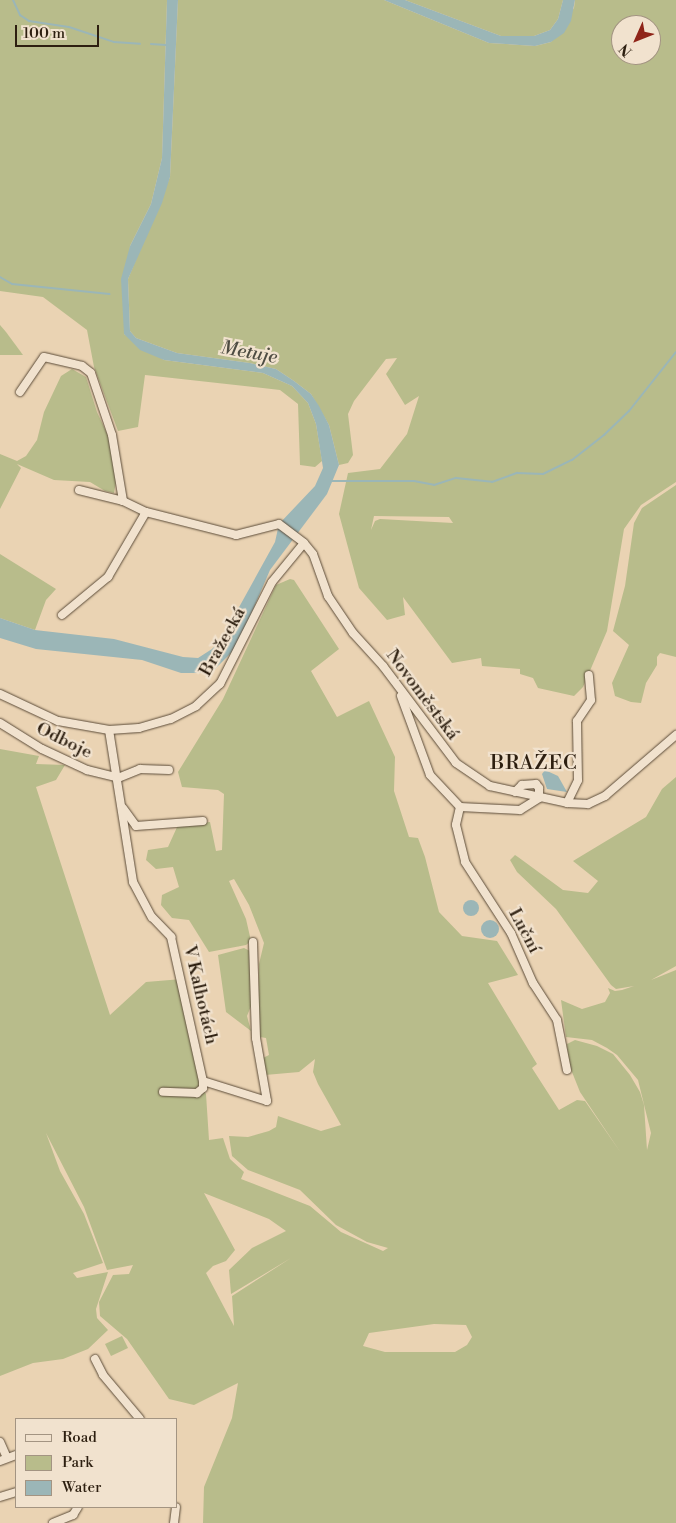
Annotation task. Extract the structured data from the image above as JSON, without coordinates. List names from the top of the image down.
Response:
{
  "streets": {
    "street": [
      "Bražecká",
      "Novoměstská",
      "Odboje",
      "Luční",
      "V Kalhotách"
    ]
  },
  "crossings": [
    ["Bražecká", "Novoměstská"],
    ["Bražecká", "V Kalhotách"],
    ["Odboje", "V Kalhotách"]
  ],
  "districts": ["BRAŽEC"],
  "water": ["Metuje"],
  "legend": ["Road", "Park", "Water"],
  "scale_bar": "100 m",
  "north": "bottom left"
}
